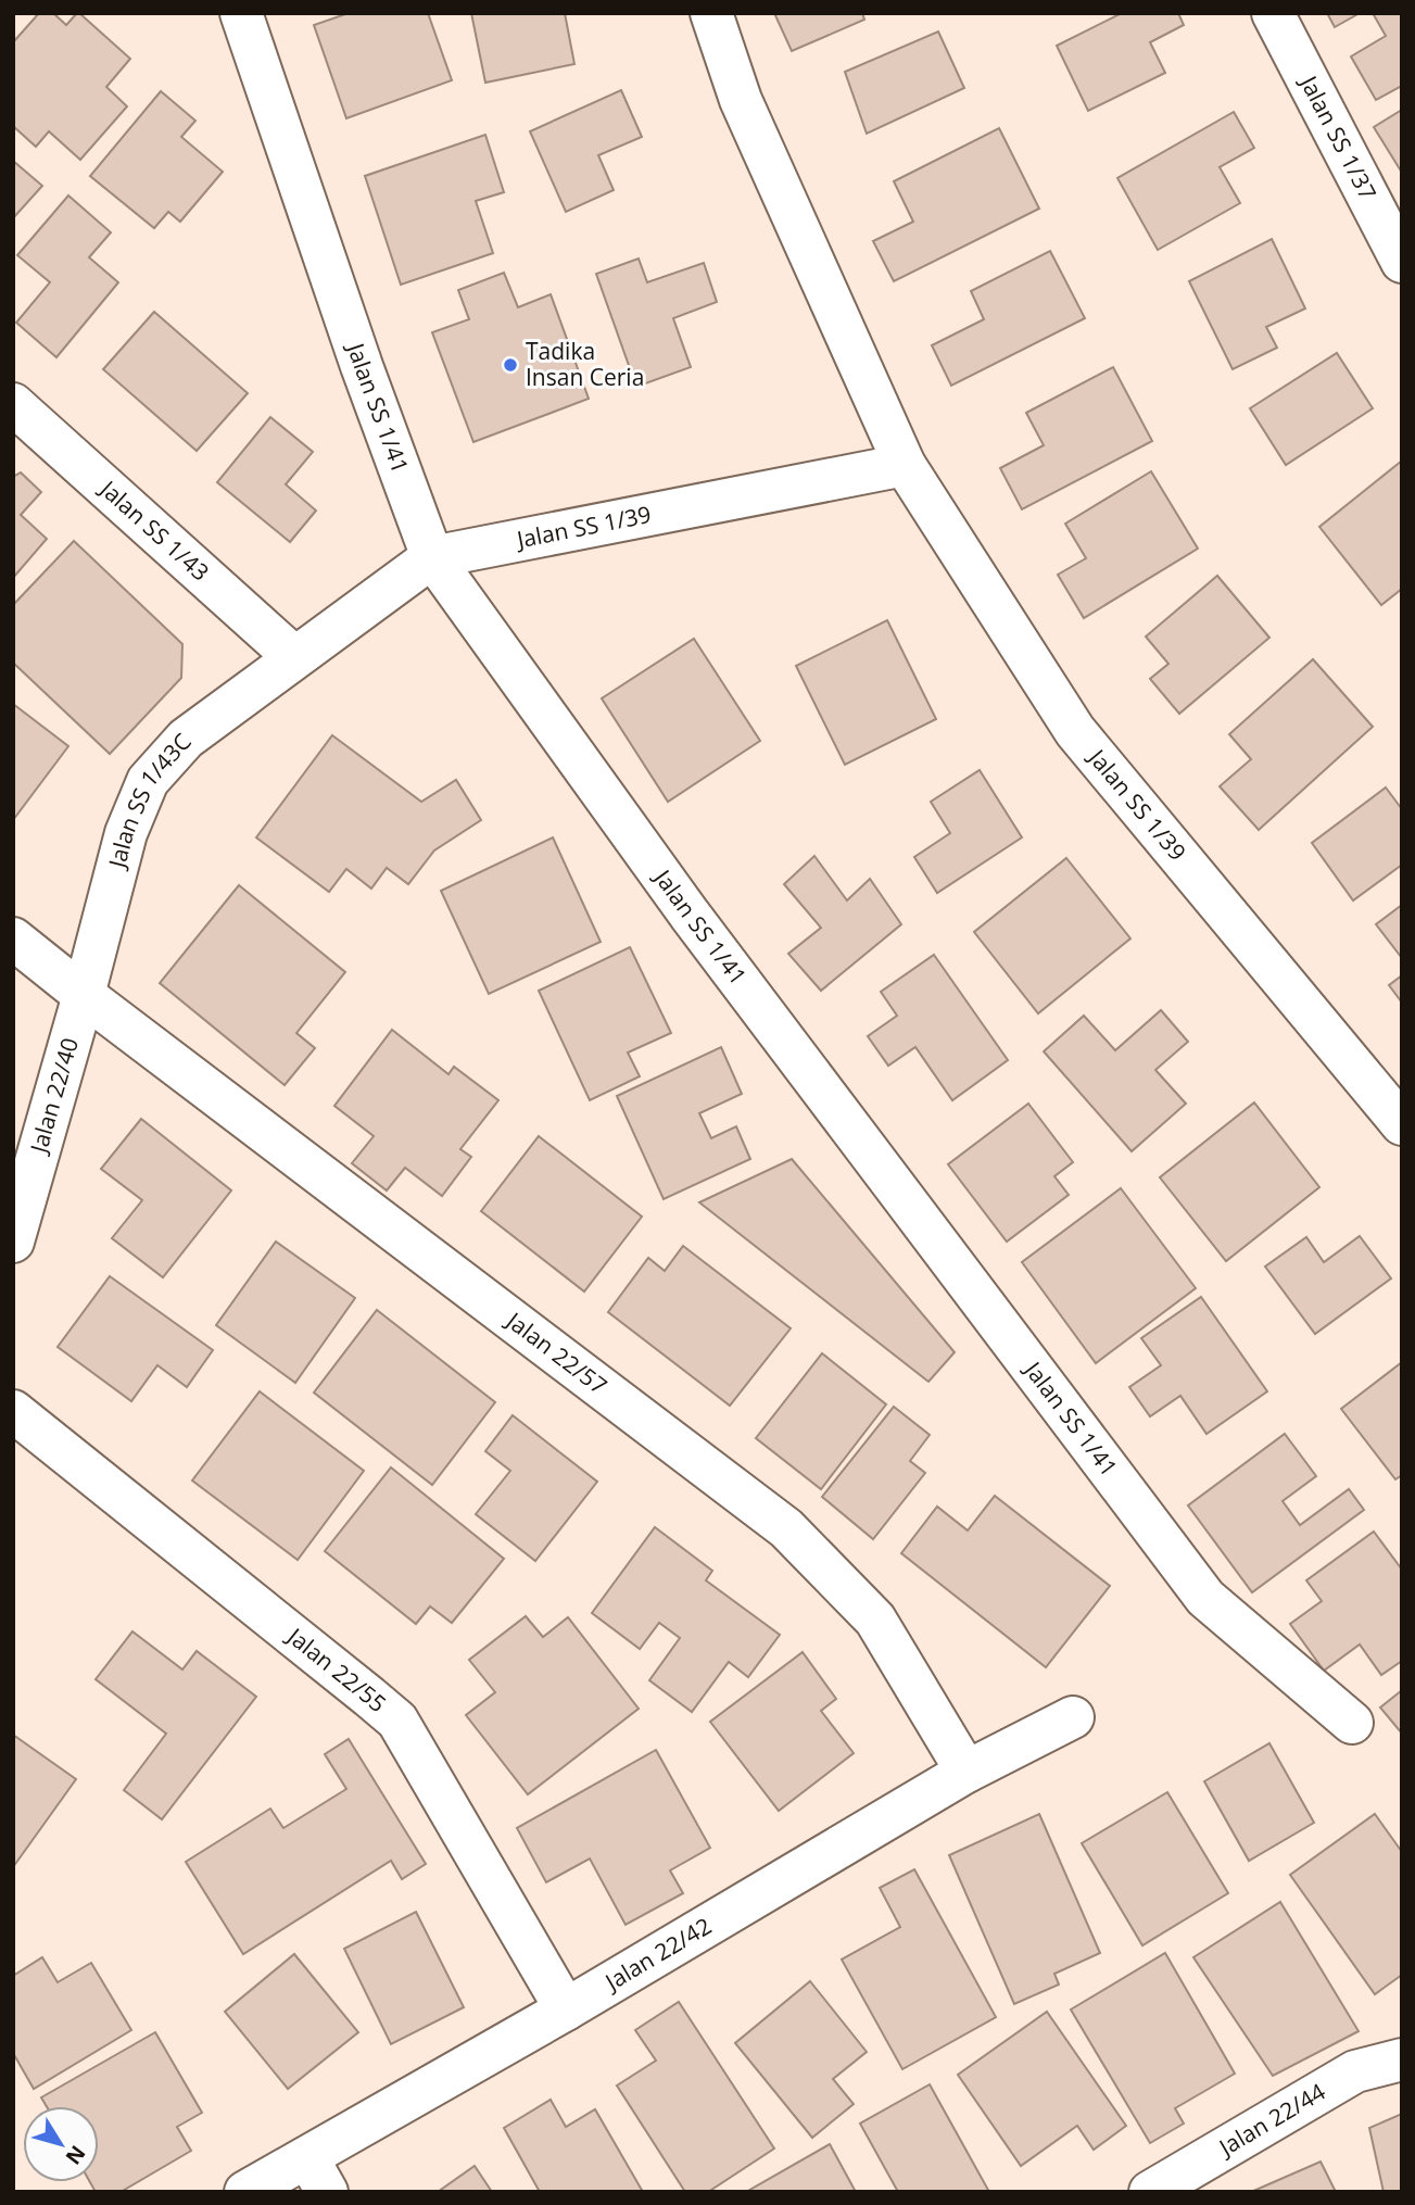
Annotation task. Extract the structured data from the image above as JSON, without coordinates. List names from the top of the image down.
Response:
{
  "streets": {
    "street": [
      "Jalan SS 1/37",
      "Jalan SS 1/41",
      "Jalan SS 1/39",
      "Jalan SS 1/43",
      "Jalan SS 1/43C",
      "Jalan 22/40",
      "Jalan 22/57",
      "Jalan 22/55",
      "Jalan 22/42",
      "Jalan 22/44"
    ]
  },
  "crossings": [
    ["Jalan SS 1/41", "Jalan SS 1/39"],
    ["Jalan SS 1/39", "Jalan SS 1/43"],
    ["Jalan SS 1/39", "Jalan SS 1/43C"],
    ["Jalan SS 1/43", "Jalan SS 1/43C"],
    ["Jalan SS 1/43C", "Jalan 22/40"],
    ["Jalan SS 1/43C", "Jalan 22/57"],
    ["Jalan 22/40", "Jalan 22/57"],
    ["Jalan 22/57", "Jalan 22/42"],
    ["Jalan 22/55", "Jalan 22/42"]
  ],
  "places": ["Tadika Insan Ceria"],
  "north": "bottom right"
}
